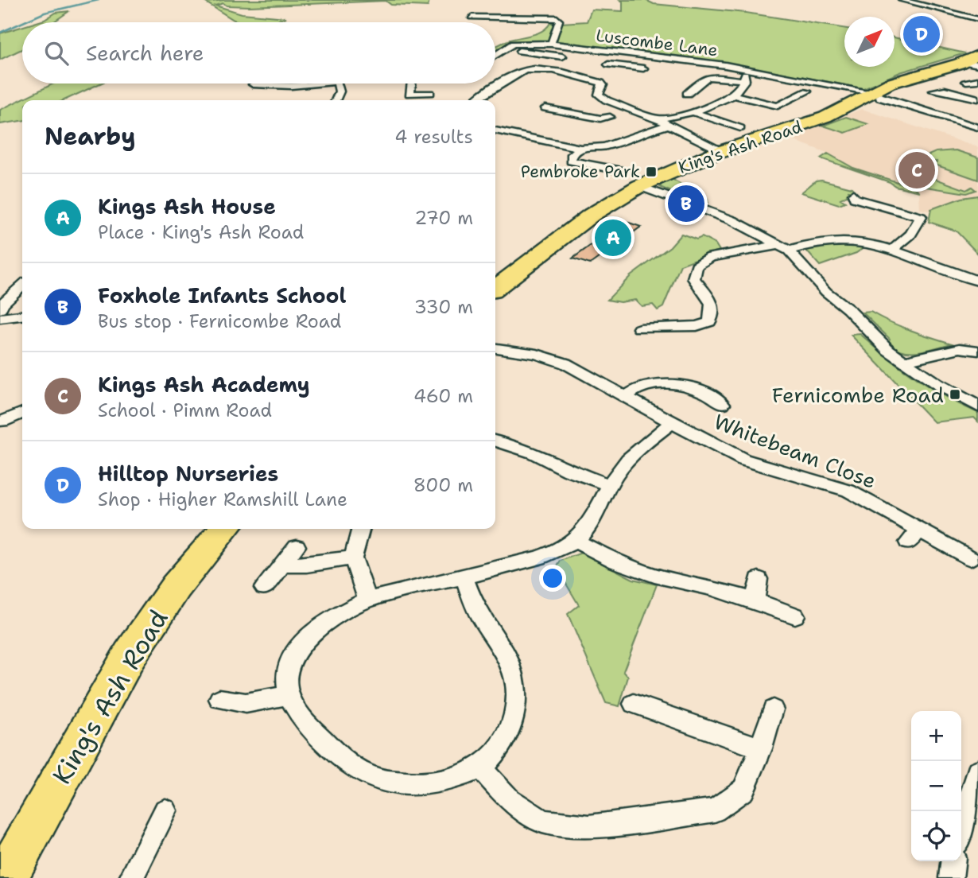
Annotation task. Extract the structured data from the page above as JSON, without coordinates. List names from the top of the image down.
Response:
{
  "streets": {
    "highway": ["King's Ash Road"],
    "street": ["Luscombe Lane", "Whitebeam Close"]
  },
  "crossings": [
    ["Luscombe Lane", "King's Ash Road"]
  ],
  "places": {
    "transit": ["Pembroke Park", "Fernicombe Road"]
  },
  "north": "top right",
  "page": {
    "pins": [
      "D",
      "C",
      "B",
      "A"
    ],
    "search": "Search here",
    "heading": ["Nearby", "4 results"],
    "list": [
      {
        "mark": "A",
        "name": "Kings Ash House",
        "note": "Place · King's Ash Road",
        "value": "270 m"
      },
      {
        "mark": "B",
        "name": "Foxhole Infants School",
        "note": "Bus stop · Fernicombe Road",
        "value": "330 m"
      },
      {
        "mark": "C",
        "name": "Kings Ash Academy",
        "note": "School · Pimm Road",
        "value": "460 m"
      },
      {
        "mark": "D",
        "name": "Hilltop Nurseries",
        "note": "Shop · Higher Ramshill Lane",
        "value": "800 m"
      }
    ],
    "map_buttons": ["+", "−"]
  }
}
